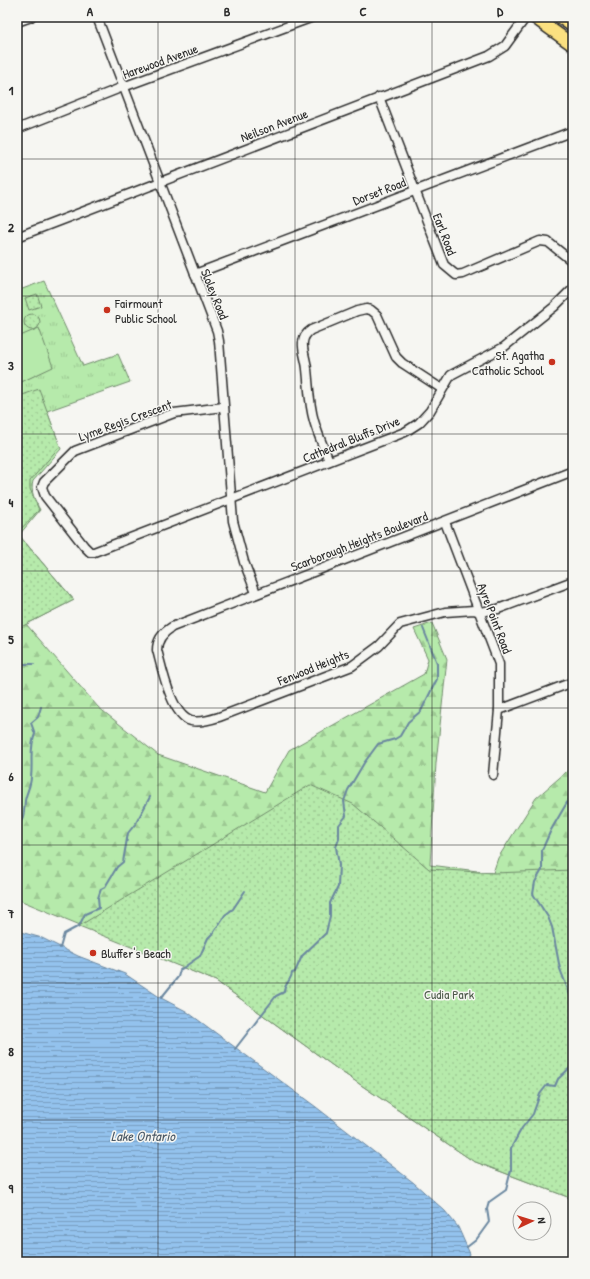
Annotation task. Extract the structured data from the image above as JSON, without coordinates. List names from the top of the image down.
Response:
{
  "streets": {
    "street": [
      "Harewood Avenue",
      "Neilson Avenue",
      "Dorset Road",
      "Earl Road",
      "Sloley Road",
      "Lyme Regis Crescent",
      "Cathedral Bluffs Drive",
      "Scarborough Heights Boulevard",
      "Ayre Point Road",
      "Fenwood Heights"
    ]
  },
  "crossings": [
    ["Harewood Avenue", "Sloley Road"],
    ["Neilson Avenue", "Earl Road"],
    ["Neilson Avenue", "Sloley Road"],
    ["Dorset Road", "Earl Road"],
    ["Dorset Road", "Sloley Road"],
    ["Sloley Road", "Lyme Regis Crescent"],
    ["Sloley Road", "Cathedral Bluffs Drive"],
    ["Sloley Road", "Scarborough Heights Boulevard"],
    ["Lyme Regis Crescent", "Cathedral Bluffs Drive"],
    ["Scarborough Heights Boulevard", "Ayre Point Road"],
    ["Scarborough Heights Boulevard", "Fenwood Heights"],
    ["Ayre Point Road", "Fenwood Heights"]
  ],
  "water": ["Lake Ontario"],
  "parks": ["Cudia Park"],
  "places": ["Fairmount Public School", "St. Agatha Catholic School", "Bluffer's Beach"],
  "north": "right",
  "grid": {
    "columns": [
      "A",
      "B",
      "C",
      "D"
    ],
    "rows": [
      "1",
      "2",
      "3",
      "4",
      "5",
      "6",
      "7",
      "8",
      "9"
    ]
  }
}
